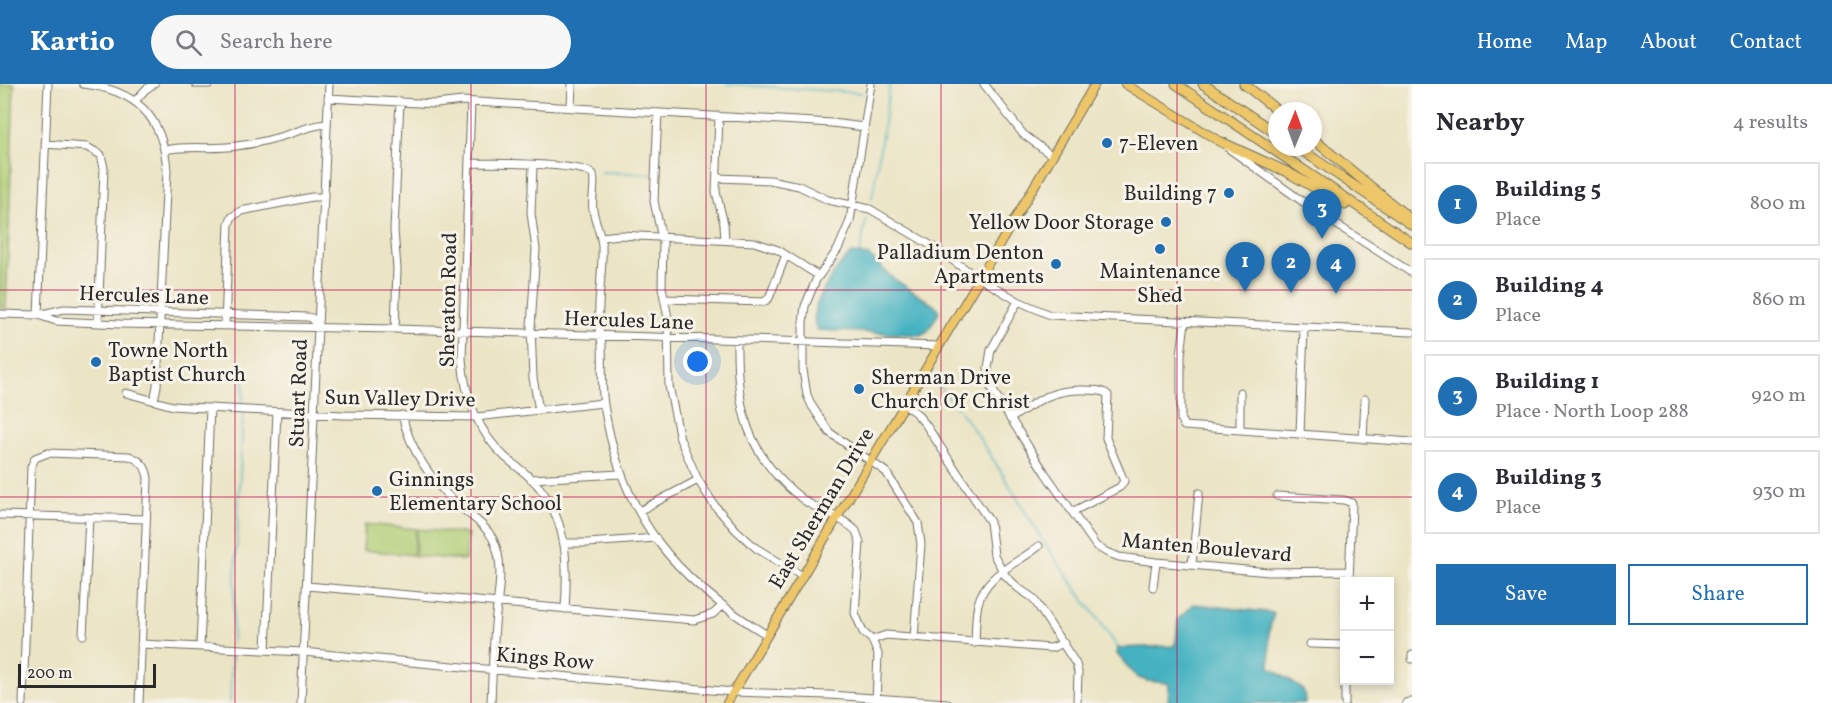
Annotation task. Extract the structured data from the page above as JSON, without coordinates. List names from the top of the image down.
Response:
{
  "streets": {
    "main road": ["East Sherman Drive"],
    "street": [
      "Hercules Lane",
      "Sheraton Road",
      "Stuart Road",
      "Sun Valley Drive",
      "Manten Boulevard",
      "Kings Row"
    ]
  },
  "crossings": [
    ["Hercules Lane", "Sheraton Road"],
    ["Hercules Lane", "Stuart Road"],
    ["Hercules Lane", "East Sherman Drive"],
    ["Sheraton Road", "Sun Valley Drive"],
    ["Stuart Road", "Sun Valley Drive"],
    ["Stuart Road", "Kings Row"],
    ["East Sherman Drive", "Kings Row"]
  ],
  "places": [
    "7-Eleven",
    "Building 7",
    "Yellow Door Storage",
    "Maintenance Shed",
    "Palladium Denton Apartments",
    "Towne North Baptist Church",
    "Sherman Drive Church Of Christ",
    "Ginnings Elementary School"
  ],
  "scale_bar": "200 m",
  "north": "top",
  "page": {
    "header": "Kartio",
    "search": "Search here",
    "nav": [
      "Home",
      "Map",
      "About",
      "Contact"
    ],
    "heading": ["Nearby", "4 results"],
    "list": [
      {
        "mark": "1",
        "name": "Building 5",
        "note": "Place",
        "value": "800 m"
      },
      {
        "mark": "2",
        "name": "Building 4",
        "note": "Place",
        "value": "860 m"
      },
      {
        "mark": "3",
        "name": "Building 1",
        "note": "Place · North Loop 288",
        "value": "920 m"
      },
      {
        "mark": "4",
        "name": "Building 3",
        "note": "Place",
        "value": "930 m"
      }
    ],
    "pins": [
      "3",
      "1",
      "2",
      "4"
    ],
    "buttons": ["Save", "Share"],
    "map_buttons": ["+", "−"],
    "scale": "200 m"
  }
}
